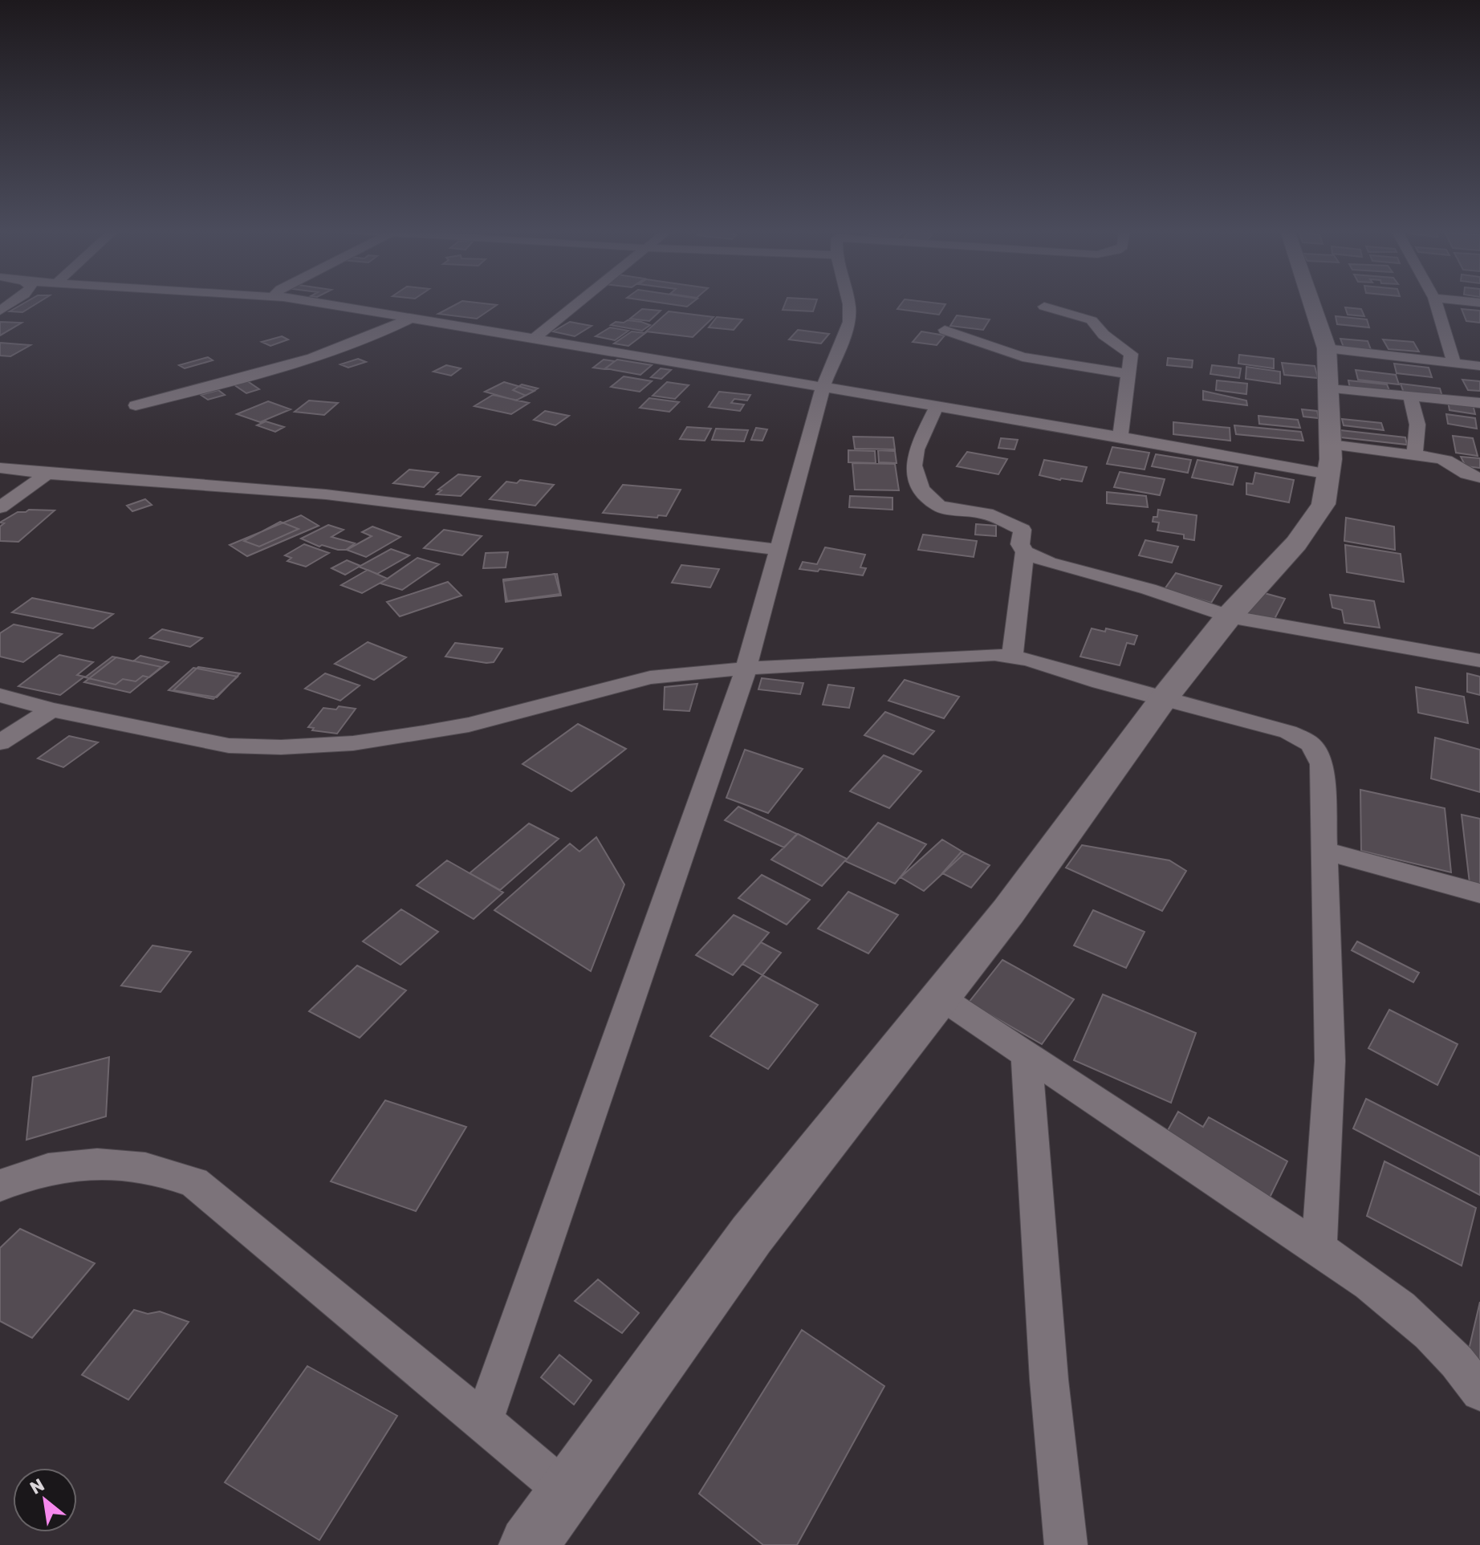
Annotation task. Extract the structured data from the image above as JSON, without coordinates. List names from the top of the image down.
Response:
{
  "north": "top left"
}
